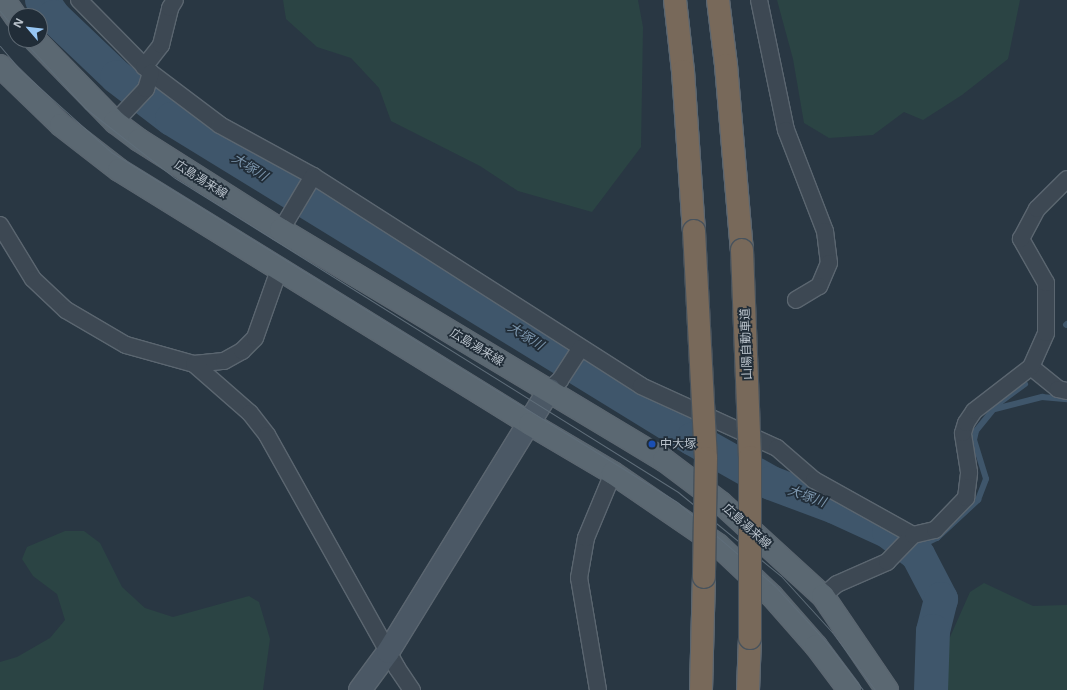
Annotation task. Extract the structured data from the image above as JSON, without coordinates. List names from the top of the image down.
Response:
{
  "streets": {
    "highway": ["山陽自動車道"],
    "main road": ["広島湯来線"]
  },
  "water": ["大塚川"],
  "places": ["中大塚"],
  "north": "top left"
}
